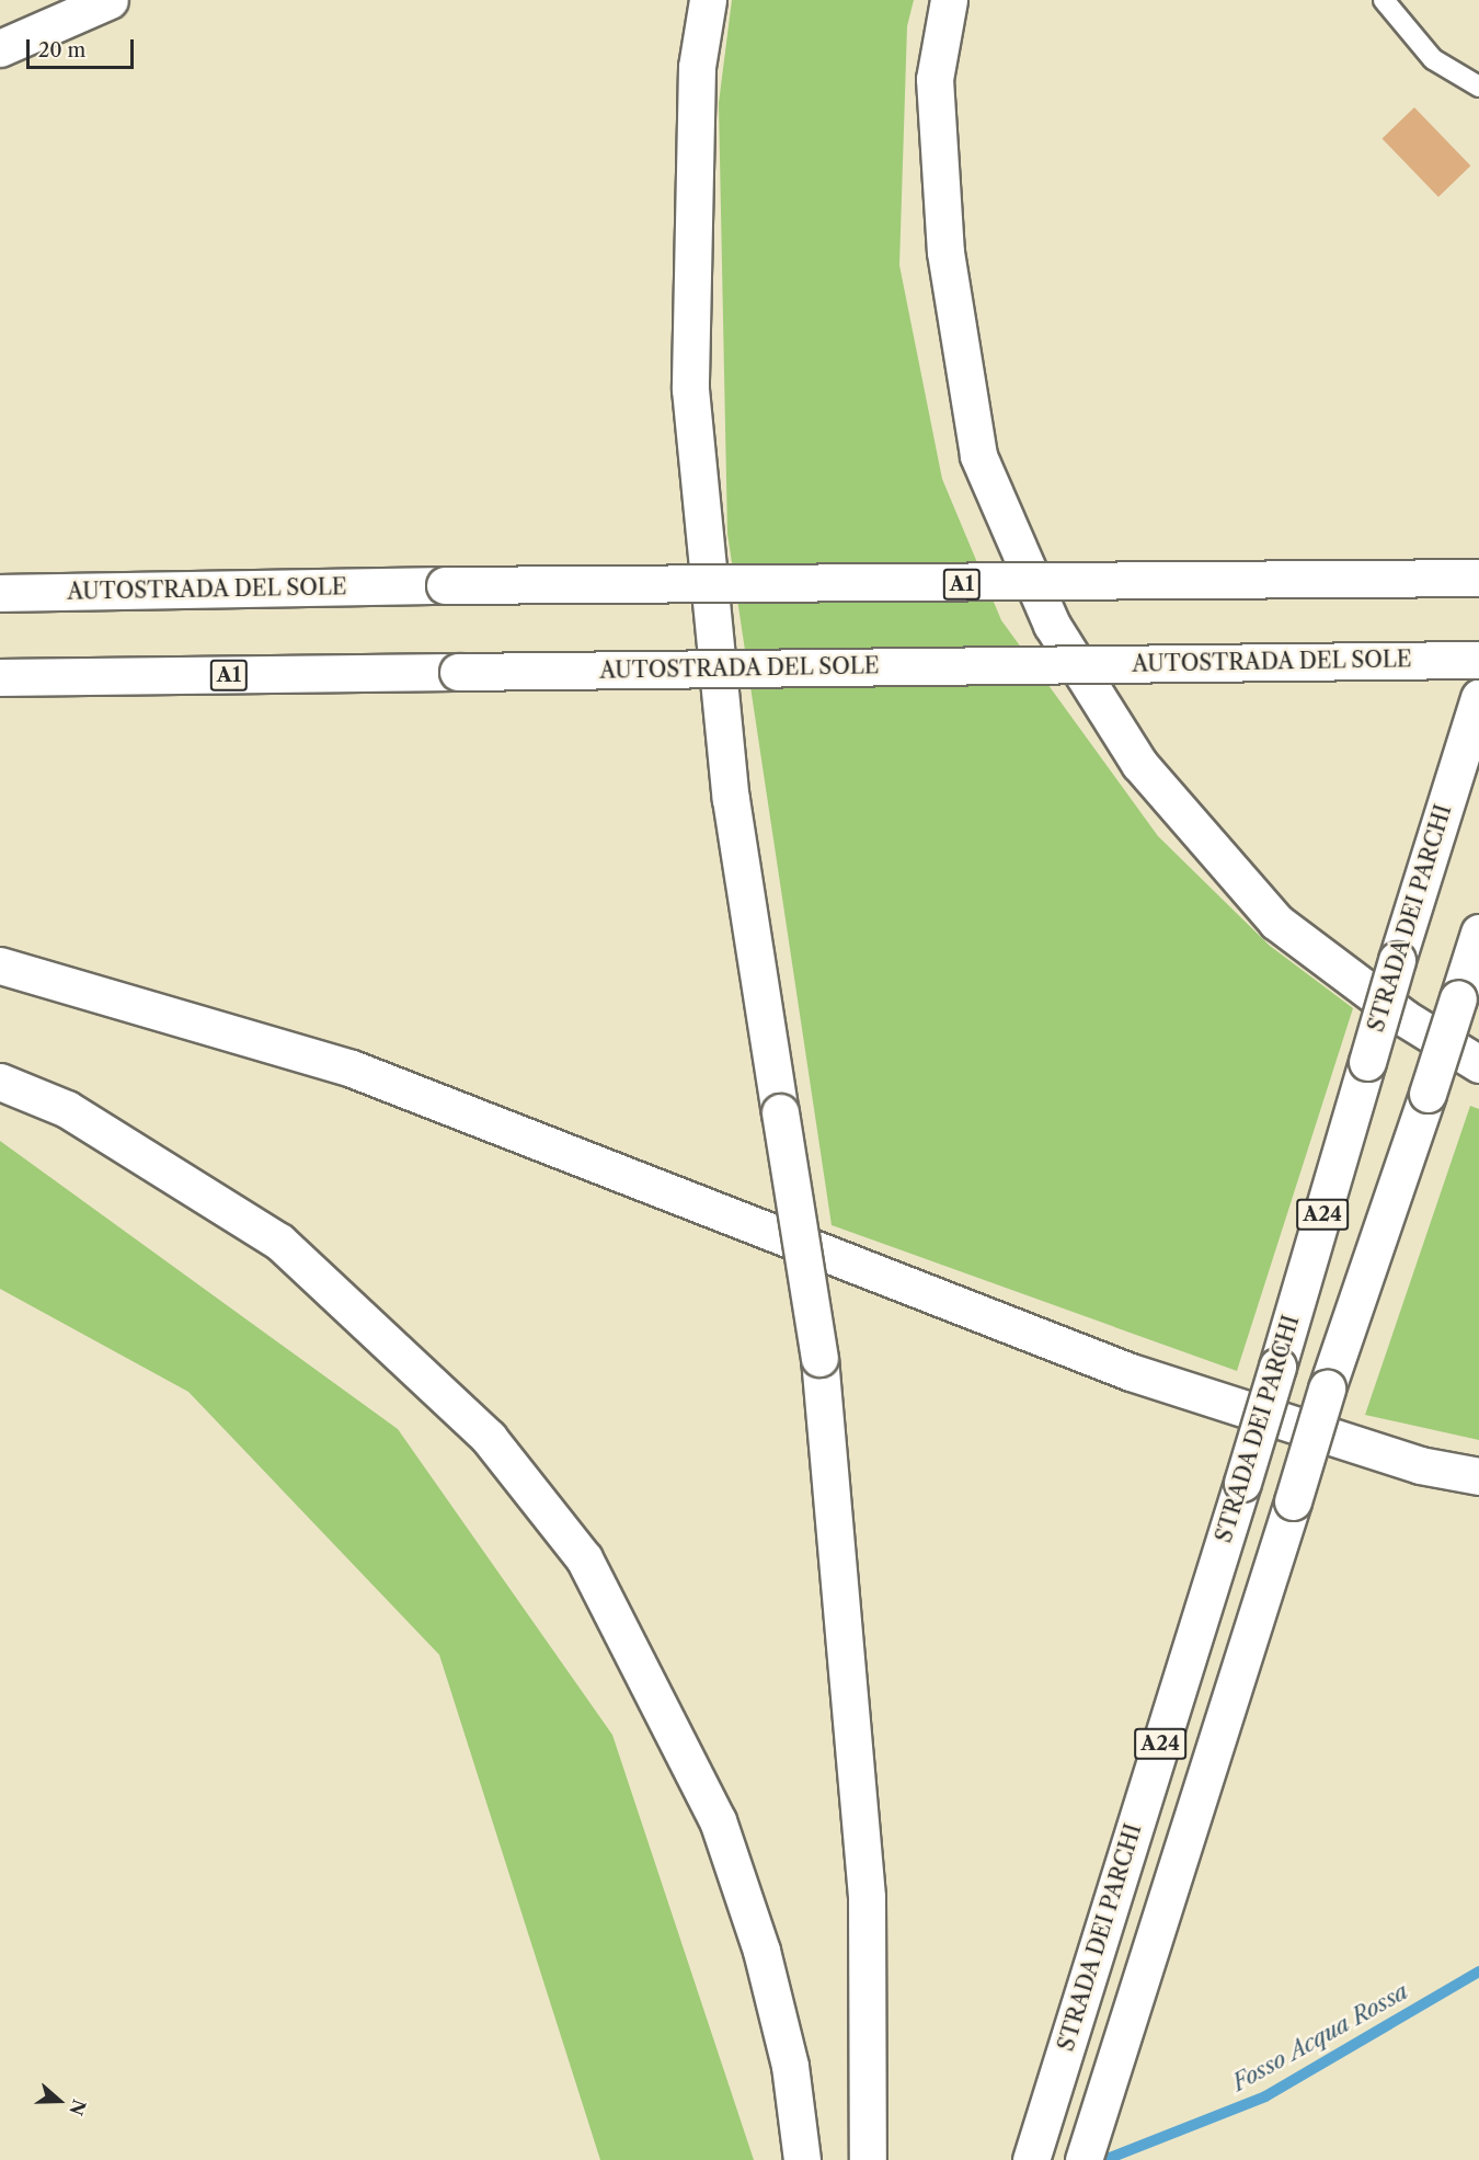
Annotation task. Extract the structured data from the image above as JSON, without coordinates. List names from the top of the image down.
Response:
{
  "streets": {
    "highway": [
      "A1",
      "AUTOSTRADA DEL SOLE",
      "STRADA DEI PARCHI",
      "A24"
    ]
  },
  "water": ["Fosso Acqua Rossa"],
  "scale_bar": "20 m",
  "north": "right"
}
